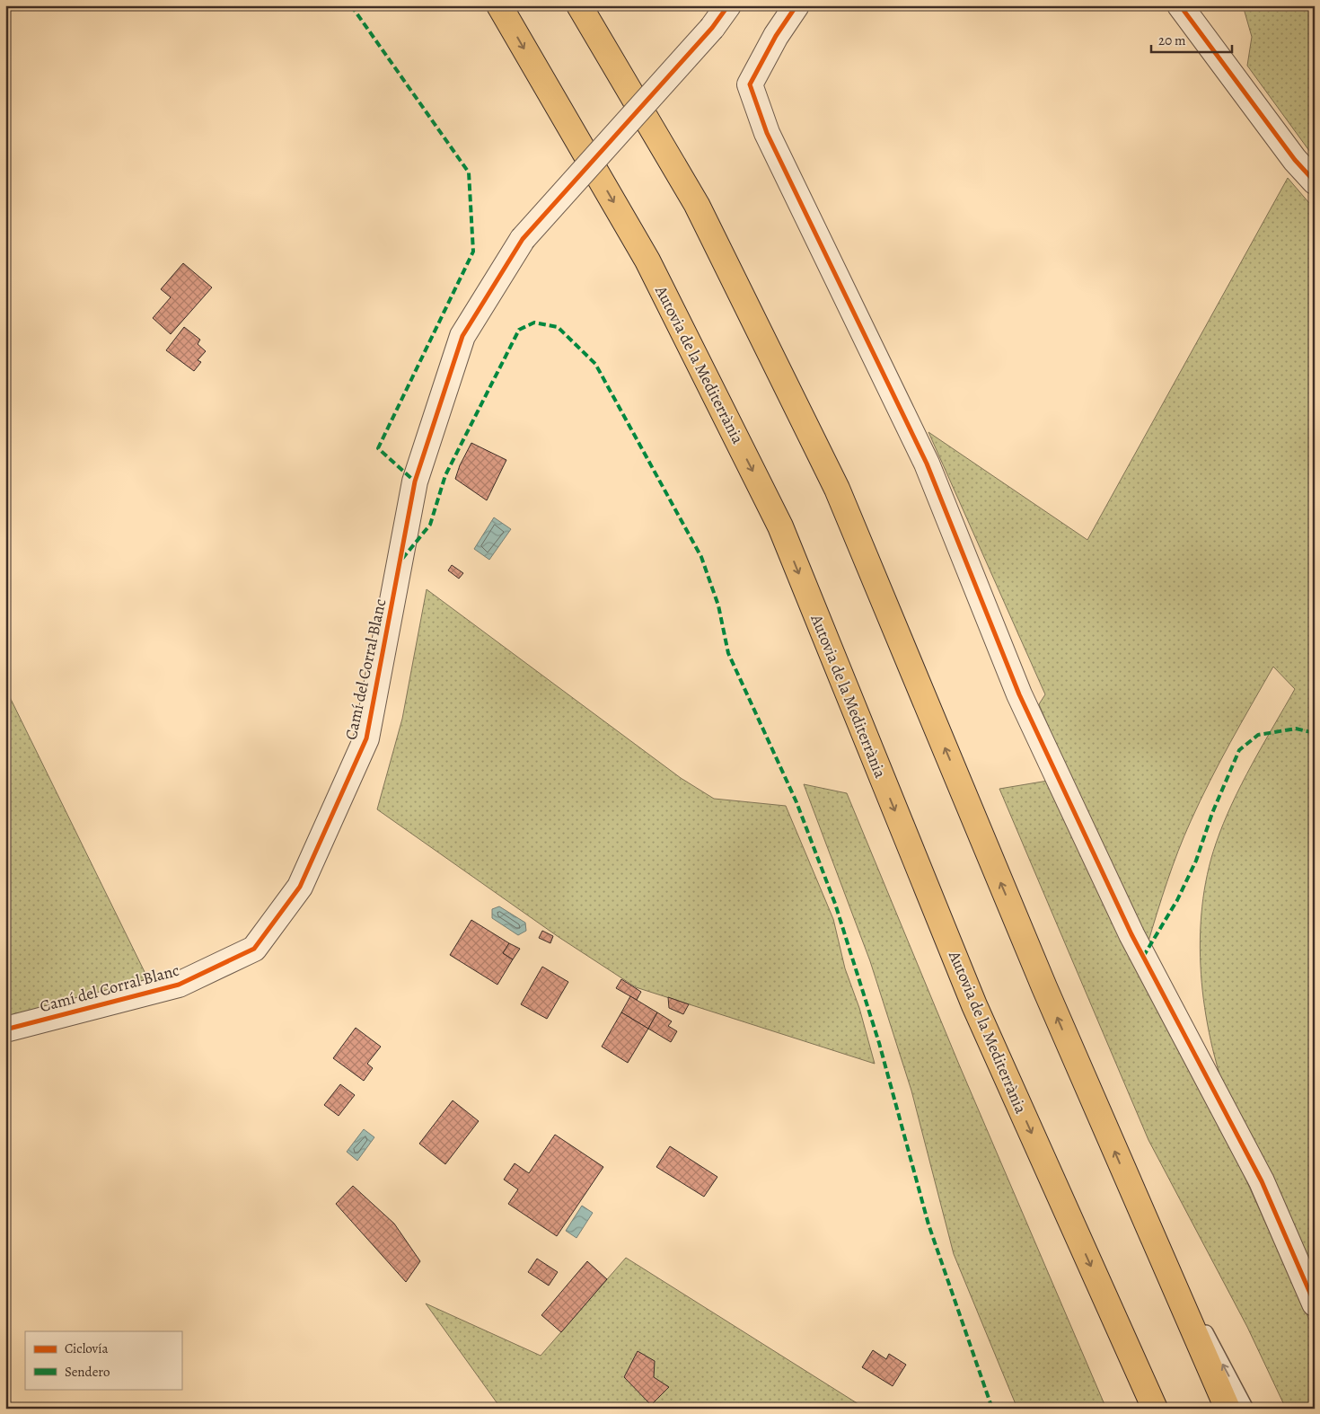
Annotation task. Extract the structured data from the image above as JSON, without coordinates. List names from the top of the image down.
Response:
{
  "streets": {
    "highway": ["Autovia de la Mediterrània"],
    "street": ["Camí del Corral Blanc"]
  },
  "legend": ["Ciclovía", "Sendero"],
  "scale_bar": "20 m"
}
